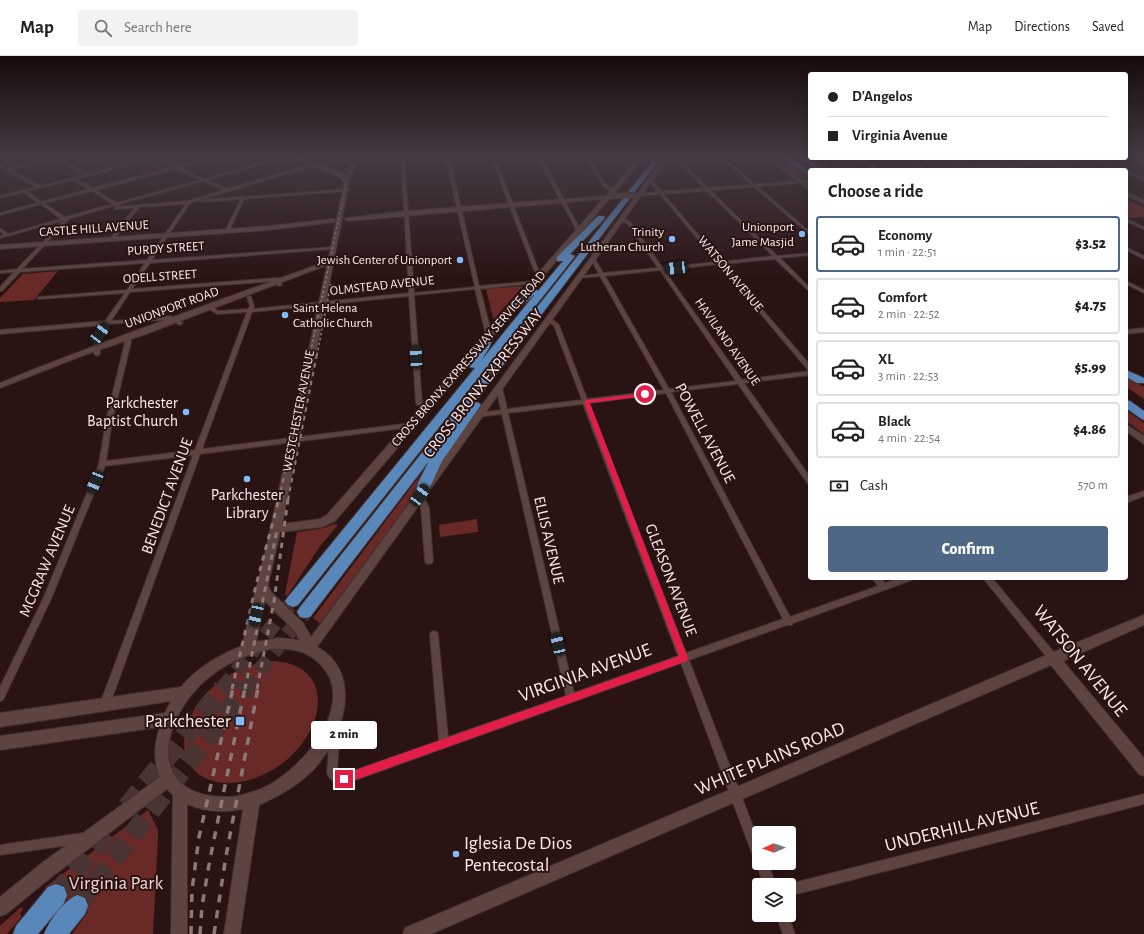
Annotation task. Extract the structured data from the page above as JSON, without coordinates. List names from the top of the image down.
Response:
{
  "streets": {
    "highway": ["CROSS BRONX EXPRESSWAY"],
    "main road": [
      "CASTLE HILL AVENUE",
      "WATSON AVENUE",
      "UNIONPORT ROAD",
      "CROSS BRONX EXPRESSWAY SERVICE ROAD",
      "WESTCHESTER AVENUE",
      "WHITE PLAINS ROAD"
    ],
    "street": [
      "PURDY STREET",
      "ODELL STREET",
      "OLMSTEAD AVENUE",
      "HAVILAND AVENUE",
      "POWELL AVENUE",
      "BENEDICT AVENUE",
      "ELLIS AVENUE",
      "MCGRAW AVENUE",
      "GLEASON AVENUE",
      "VIRGINIA AVENUE",
      "UNDERHILL AVENUE"
    ]
  },
  "crossings": [
    ["CASTLE HILL AVENUE", "WESTCHESTER AVENUE"],
    ["PURDY STREET", "WESTCHESTER AVENUE"],
    ["WATSON AVENUE", "WHITE PLAINS ROAD"],
    ["ODELL STREET", "UNIONPORT ROAD"],
    ["OLMSTEAD AVENUE", "UNIONPORT ROAD"],
    ["OLMSTEAD AVENUE", "CROSS BRONX EXPRESSWAY SERVICE ROAD"],
    ["OLMSTEAD AVENUE", "WESTCHESTER AVENUE"],
    ["OLMSTEAD AVENUE", "BENEDICT AVENUE"],
    ["UNIONPORT ROAD", "WESTCHESTER AVENUE"],
    ["UNIONPORT ROAD", "BENEDICT AVENUE"],
    ["UNIONPORT ROAD", "MCGRAW AVENUE"],
    ["HAVILAND AVENUE", "CROSS BRONX EXPRESSWAY SERVICE ROAD"],
    ["CROSS BRONX EXPRESSWAY SERVICE ROAD", "CROSS BRONX EXPRESSWAY"],
    ["CROSS BRONX EXPRESSWAY SERVICE ROAD", "WESTCHESTER AVENUE"],
    ["CROSS BRONX EXPRESSWAY SERVICE ROAD", "POWELL AVENUE"],
    ["CROSS BRONX EXPRESSWAY SERVICE ROAD", "ELLIS AVENUE"],
    ["CROSS BRONX EXPRESSWAY SERVICE ROAD", "GLEASON AVENUE"],
    ["POWELL AVENUE", "VIRGINIA AVENUE"],
    ["ELLIS AVENUE", "VIRGINIA AVENUE"],
    ["GLEASON AVENUE", "VIRGINIA AVENUE"],
    ["GLEASON AVENUE", "WHITE PLAINS ROAD"]
  ],
  "parks": ["Virginia Park"],
  "places": {
    "other": [
      "Unionport Jame Masjid",
      "Trinity Lutheran Church",
      "Jewish Center of Unionport",
      "Saint Helena Catholic Church",
      "Parkchester Baptist Church",
      "Parkchester Library",
      "Iglesia De Dios Pentecostal"
    ],
    "transit": ["Parkchester"]
  },
  "north": "left",
  "page": {
    "header": "Map",
    "search": "Search here",
    "nav": ["Map", "Directions", "Saved"],
    "banner": ["D'Angelos", "Virginia Avenue"],
    "heading": "Choose a ride",
    "list": [
      {
        "name": "Economy",
        "note": "1 min · 22:51",
        "value": "$3.52"
      },
      {
        "name": "Comfort",
        "note": "2 min · 22:52",
        "value": "$4.75"
      },
      {
        "name": "XL",
        "note": "3 min · 22:53",
        "value": "$5.99"
      },
      {
        "name": "Black",
        "note": "4 min · 22:54",
        "value": "$4.86"
      }
    ],
    "pay": ["Cash", "570 m"],
    "buttons": "Confirm",
    "bubble": "2 min"
  }
}
